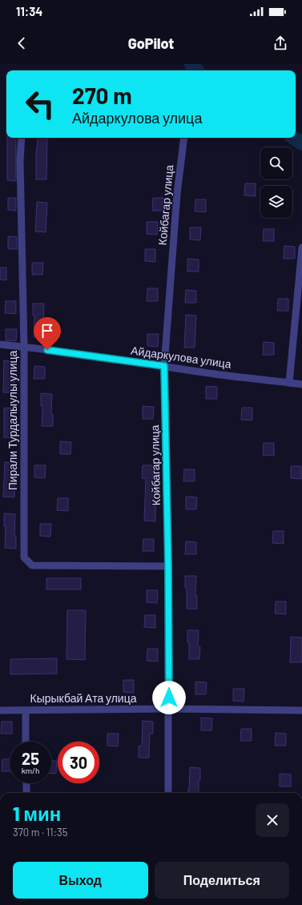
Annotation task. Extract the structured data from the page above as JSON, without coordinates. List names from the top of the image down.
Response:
{
  "streets": {
    "street": [
      "Койбагар улица",
      "Айдаркулова улица",
      "Пирали Турдалыулы улица",
      "Кырыкбай Ата улица"
    ]
  },
  "crossings": [
    ["Койбагар улица", "Айдаркулова улица"],
    ["Койбагар улица", "Пирали Турдалыулы улица"],
    ["Койбагар улица", "Кырыкбай Ата улица"],
    ["Айдаркулова улица", "Пирали Турдалыулы улица"]
  ],
  "page": {
    "status": "11:34",
    "header": "GoPilot",
    "turn": ["270 m", "Айдаркулова улица"],
    "speed": "25 km/h",
    "limit": "30",
    "heading": ["1 мин", "370 m · 11:35"],
    "buttons": ["Выход", "Поделиться"]
  }
}
